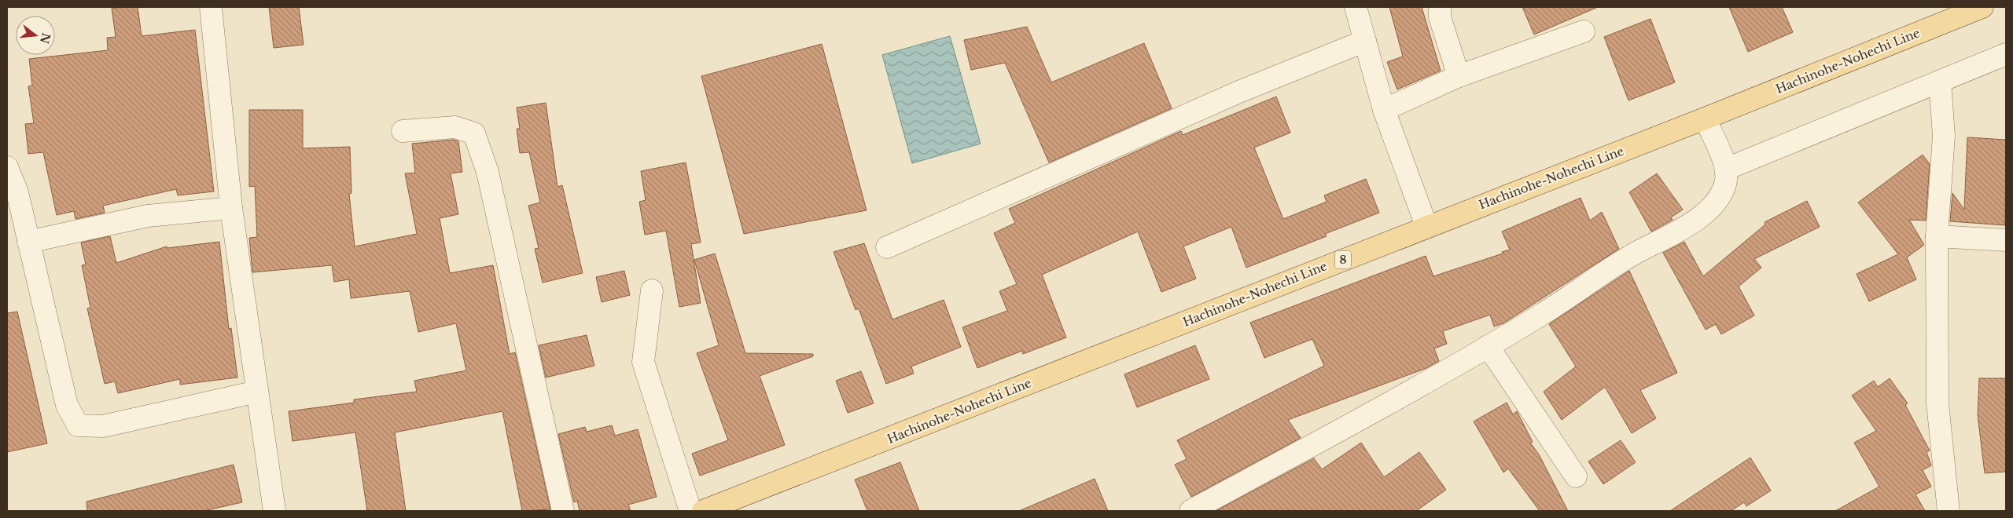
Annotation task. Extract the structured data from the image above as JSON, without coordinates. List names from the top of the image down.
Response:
{
  "streets": {
    "main road": ["Hachinohe-Nohechi Line", "8"]
  },
  "north": "right"
}
